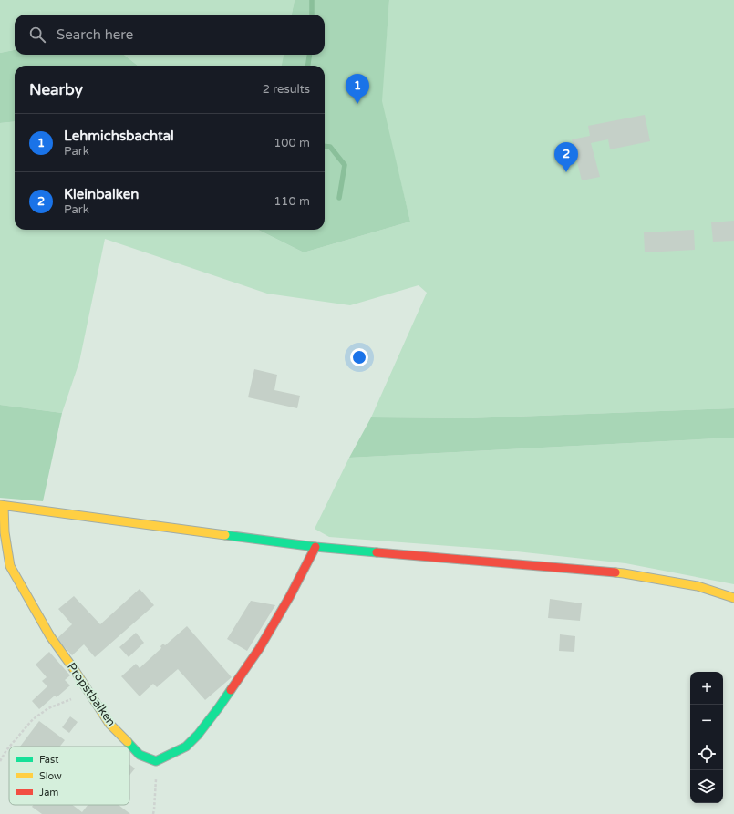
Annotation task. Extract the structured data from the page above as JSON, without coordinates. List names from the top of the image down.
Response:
{
  "streets": {
    "street": ["Propstbalken"]
  },
  "legend": ["Fast", "Slow", "Jam"],
  "page": {
    "search": "Search here",
    "heading": ["Nearby", "2 results"],
    "pins": ["1", "2"],
    "list": [
      {
        "mark": "1",
        "name": "Lehmichsbachtal",
        "note": "Park",
        "value": "100 m"
      },
      {
        "mark": "2",
        "name": "Kleinbalken",
        "note": "Park",
        "value": "110 m"
      }
    ],
    "map_buttons": ["+", "−"]
  }
}
